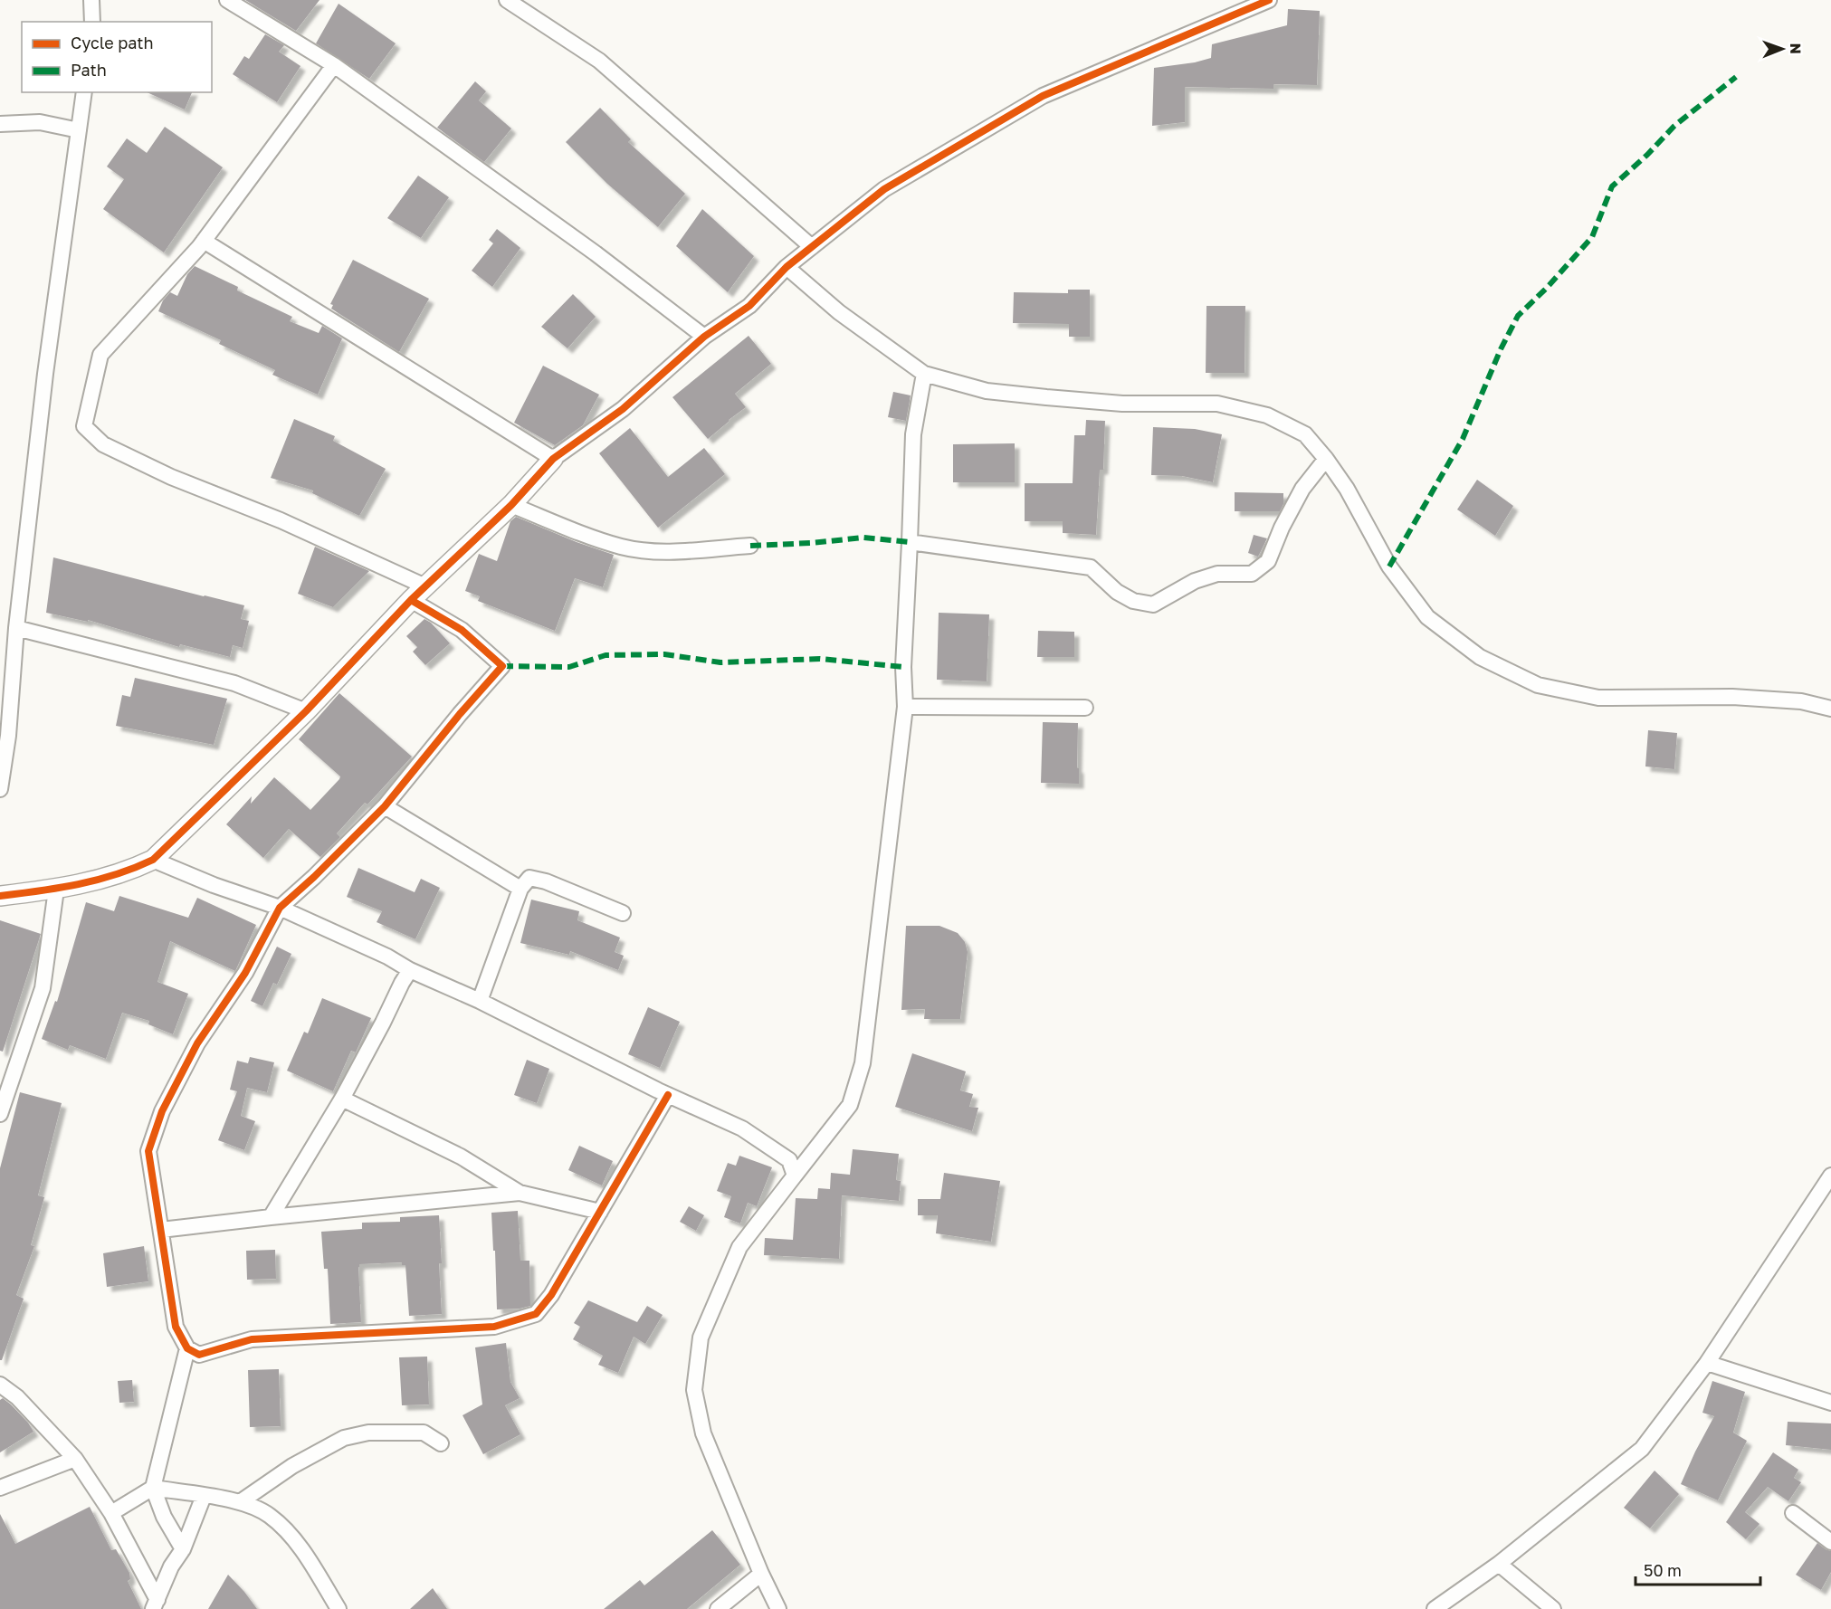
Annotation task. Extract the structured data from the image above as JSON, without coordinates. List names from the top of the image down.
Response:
{
  "legend": ["Cycle path", "Path"],
  "scale_bar": "50 m",
  "north": "right"
}
